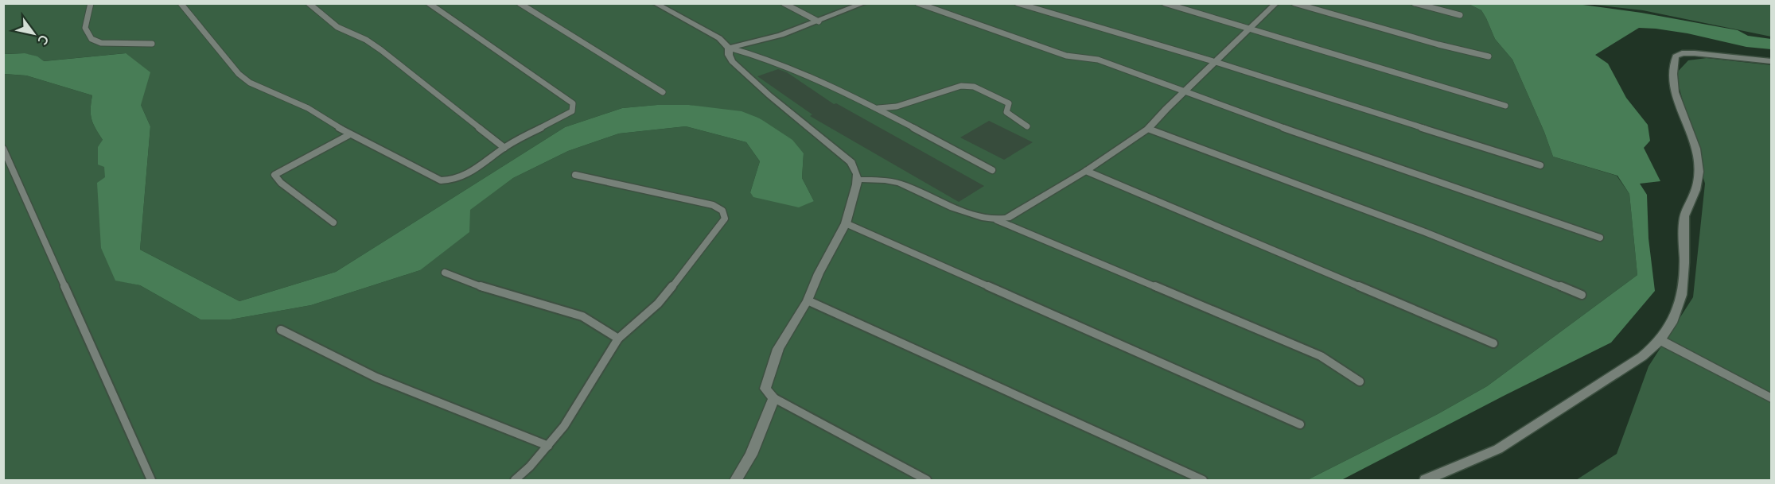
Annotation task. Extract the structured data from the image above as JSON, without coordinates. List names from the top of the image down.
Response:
{
  "north": "bottom right"
}
